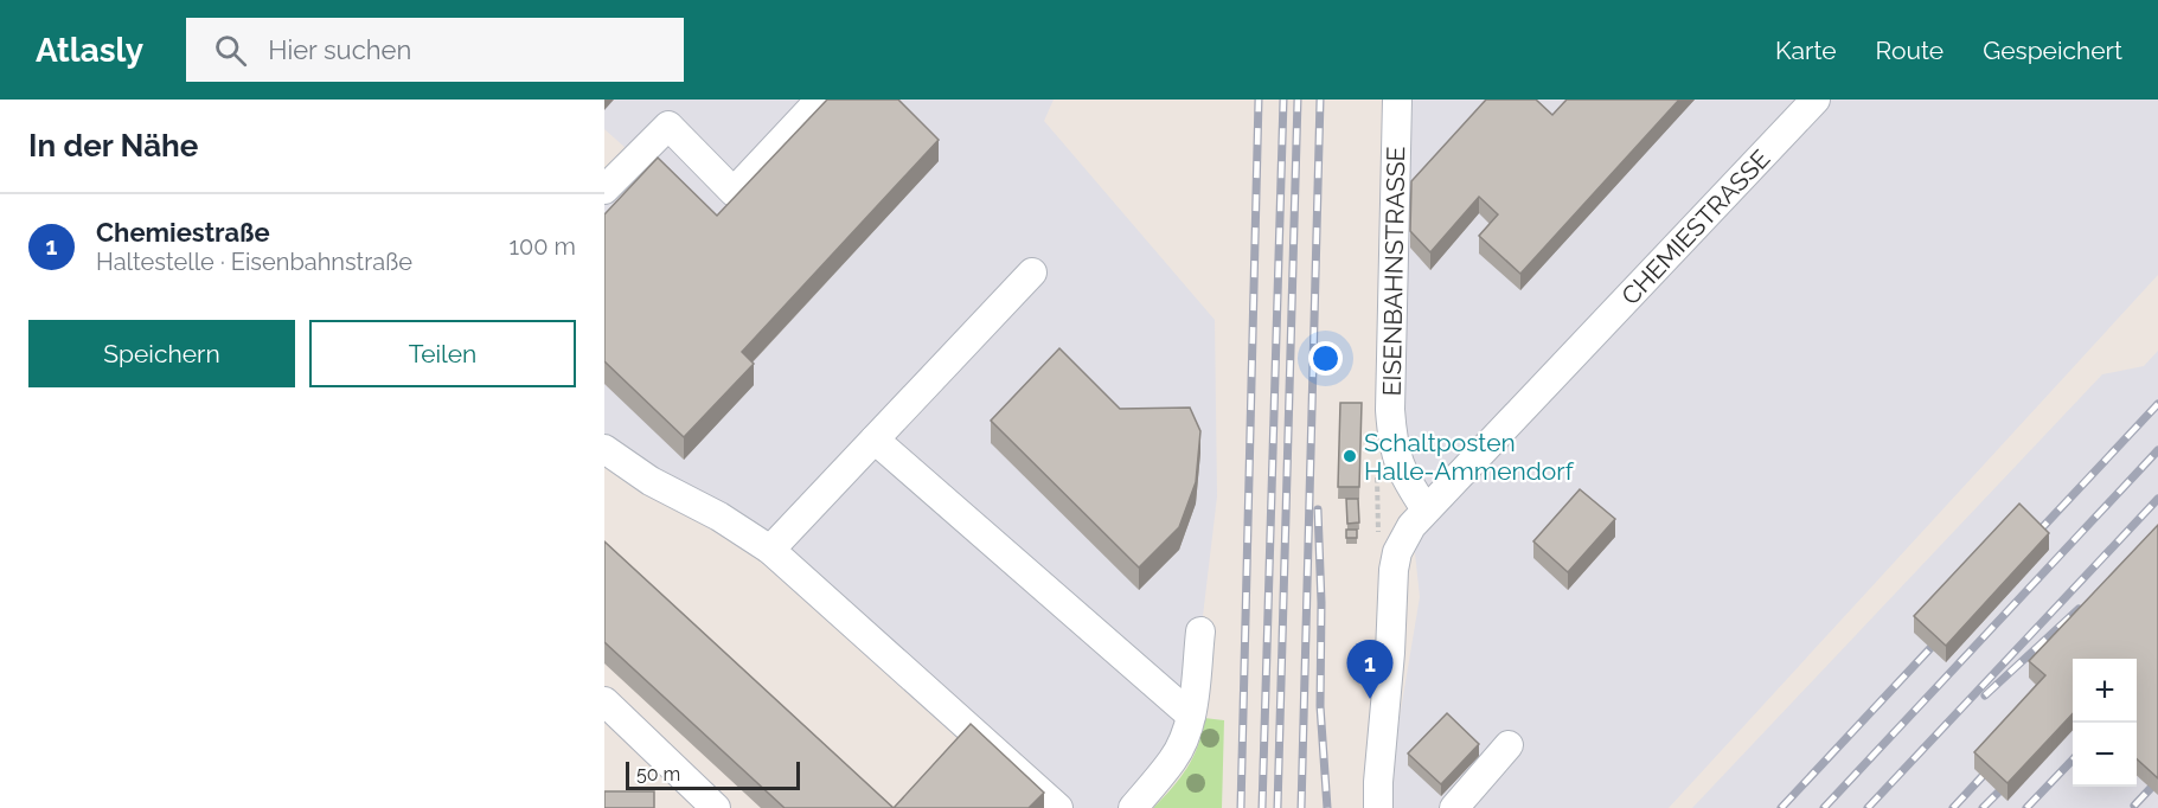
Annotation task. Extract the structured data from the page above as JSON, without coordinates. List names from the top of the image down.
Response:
{
  "streets": {
    "street": ["CHEMIESTRASSE", "EISENBAHNSTRASSE"]
  },
  "crossings": [
    ["CHEMIESTRASSE", "EISENBAHNSTRASSE"]
  ],
  "places": ["Schaltposten Halle-Ammendorf"],
  "scale_bar": "50 m",
  "page": {
    "header": "Atlasly",
    "search": "Hier suchen",
    "nav": ["Karte", "Route", "Gespeichert"],
    "heading": "In der Nähe",
    "list": [
      {
        "mark": "1",
        "name": "Chemiestraße",
        "note": "Haltestelle · Eisenbahnstraße",
        "value": "100 m"
      }
    ],
    "buttons": ["Speichern", "Teilen"],
    "pins": "1",
    "map_buttons": ["+", "−"],
    "scale": "50 m"
  }
}
